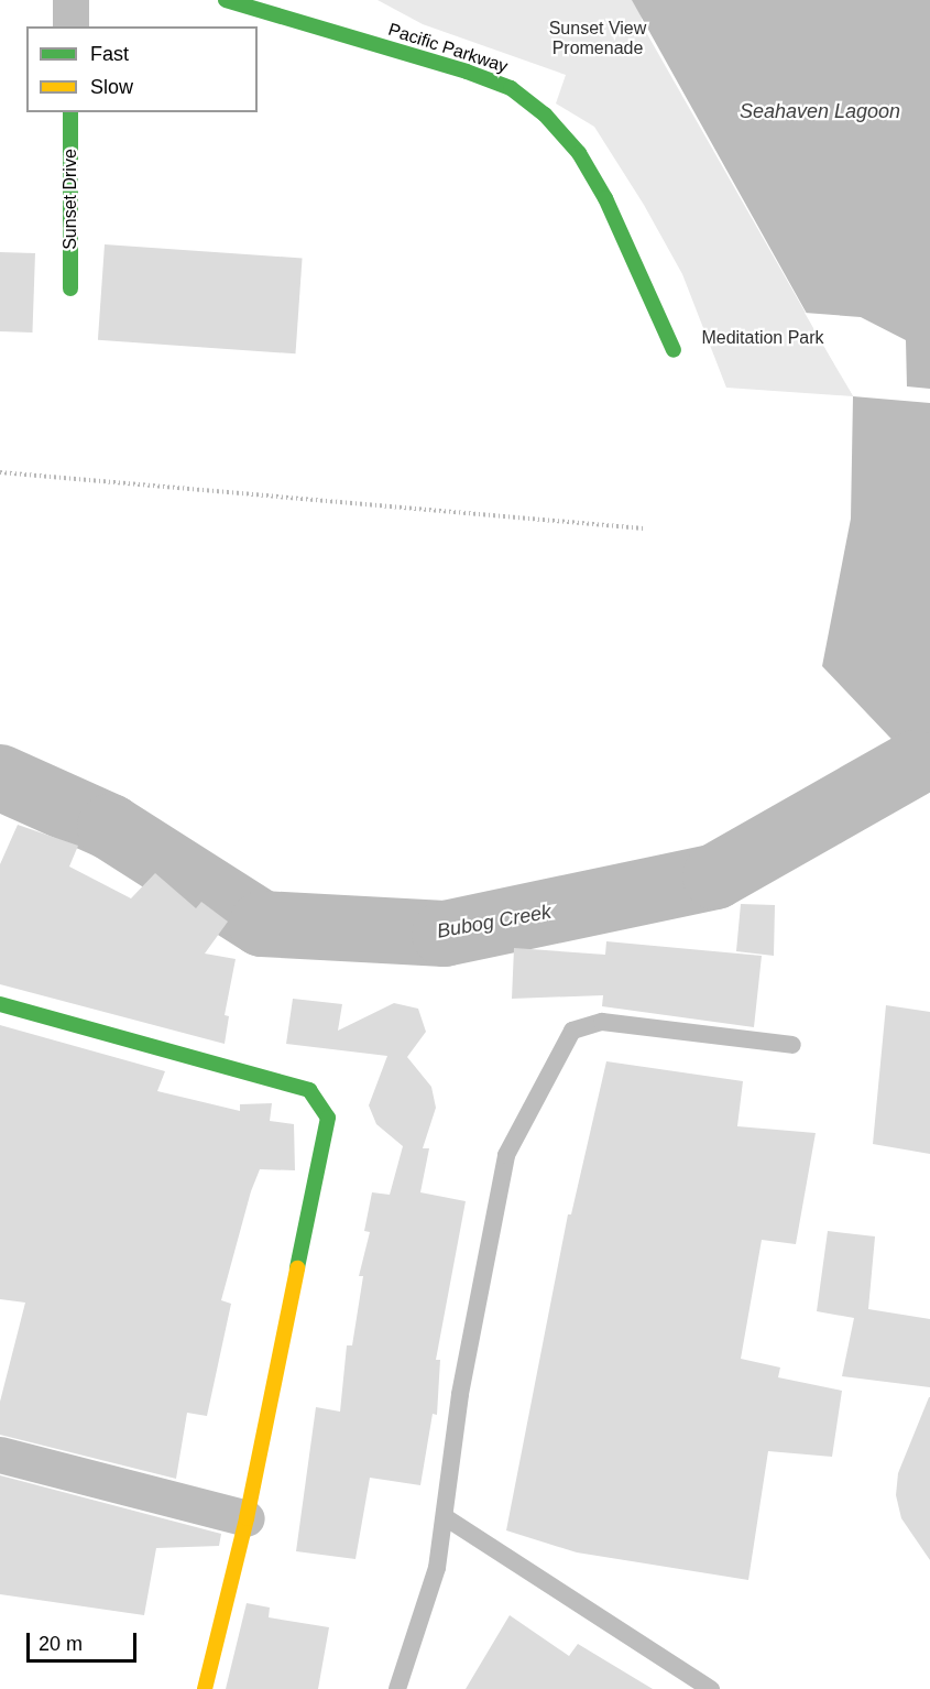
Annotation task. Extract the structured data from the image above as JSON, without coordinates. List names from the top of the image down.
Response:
{
  "streets": {
    "street": ["Pacific Parkway", "Sunset Drive"]
  },
  "water": ["Seahaven Lagoon", "Bubog Creek"],
  "parks": ["Sunset View Promenade", "Meditation Park"],
  "legend": ["Fast", "Slow"],
  "scale_bar": "20 m"
}
